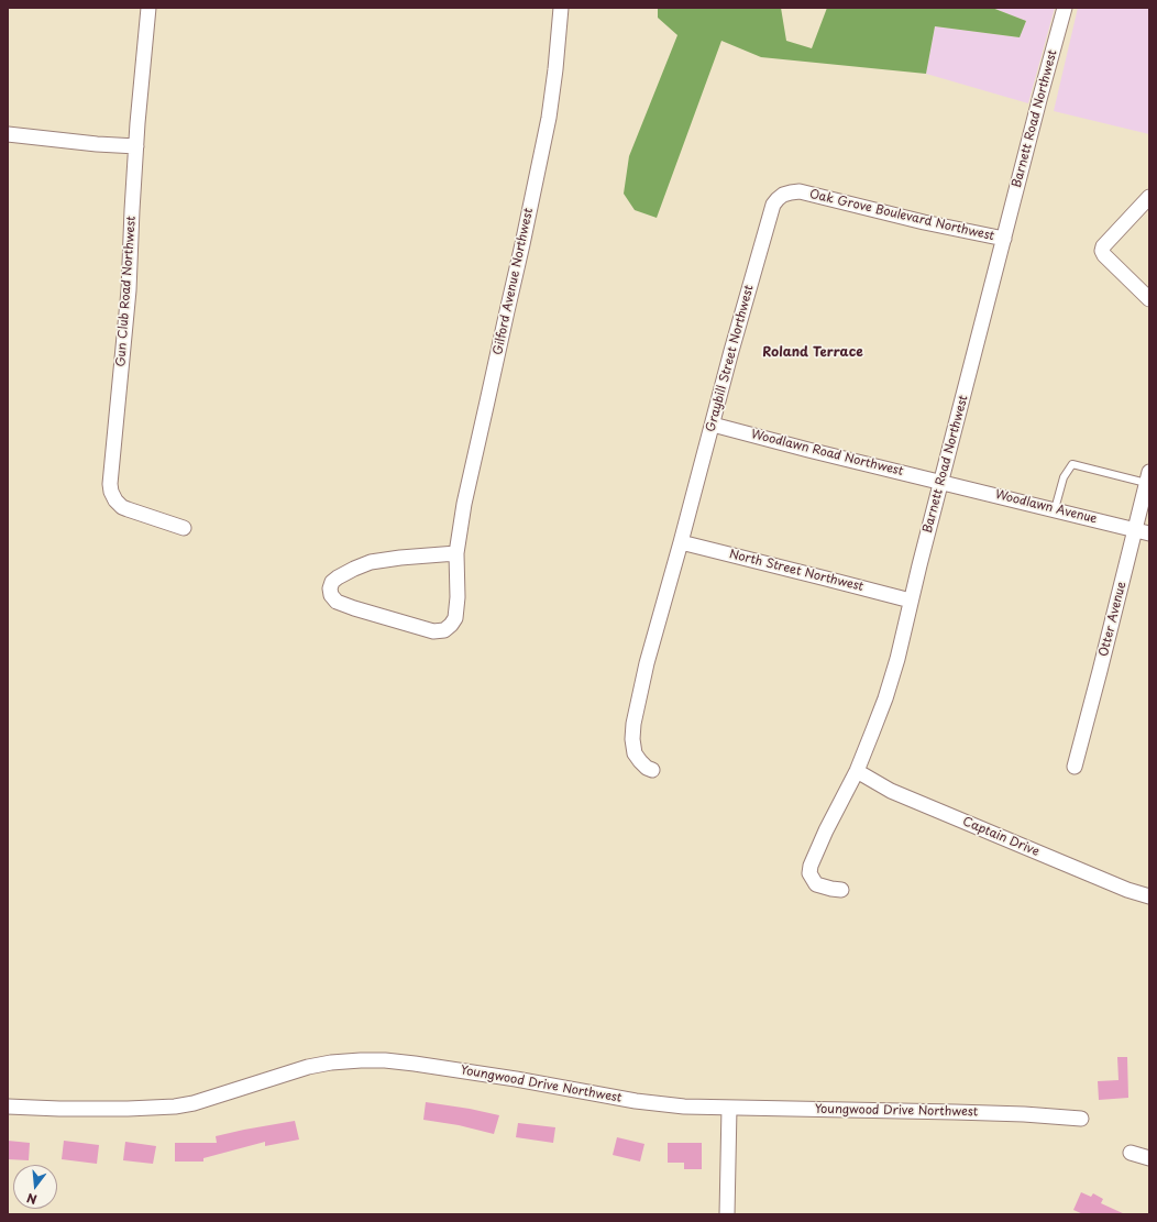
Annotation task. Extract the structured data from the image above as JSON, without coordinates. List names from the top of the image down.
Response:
{
  "streets": {
    "street": [
      "Barnett Road Northwest",
      "Oak Grove Boulevard Northwest",
      "Gilford Avenue Northwest",
      "Gun Club Road Northwest",
      "Graybill Street Northwest",
      "Woodlawn Road Northwest",
      "Woodlawn Avenue",
      "North Street Northwest",
      "Otter Avenue",
      "Captain Drive",
      "Youngwood Drive Northwest"
    ]
  },
  "crossings": [
    ["Barnett Road Northwest", "Oak Grove Boulevard Northwest"],
    ["Barnett Road Northwest", "Woodlawn Road Northwest"],
    ["Barnett Road Northwest", "Woodlawn Avenue"],
    ["Barnett Road Northwest", "North Street Northwest"],
    ["Barnett Road Northwest", "Captain Drive"],
    ["Oak Grove Boulevard Northwest", "Graybill Street Northwest"],
    ["Graybill Street Northwest", "Woodlawn Road Northwest"],
    ["Graybill Street Northwest", "North Street Northwest"],
    ["Woodlawn Road Northwest", "Woodlawn Avenue"],
    ["Woodlawn Avenue", "Otter Avenue"]
  ],
  "districts": ["Roland Terrace"],
  "north": "bottom"
}
